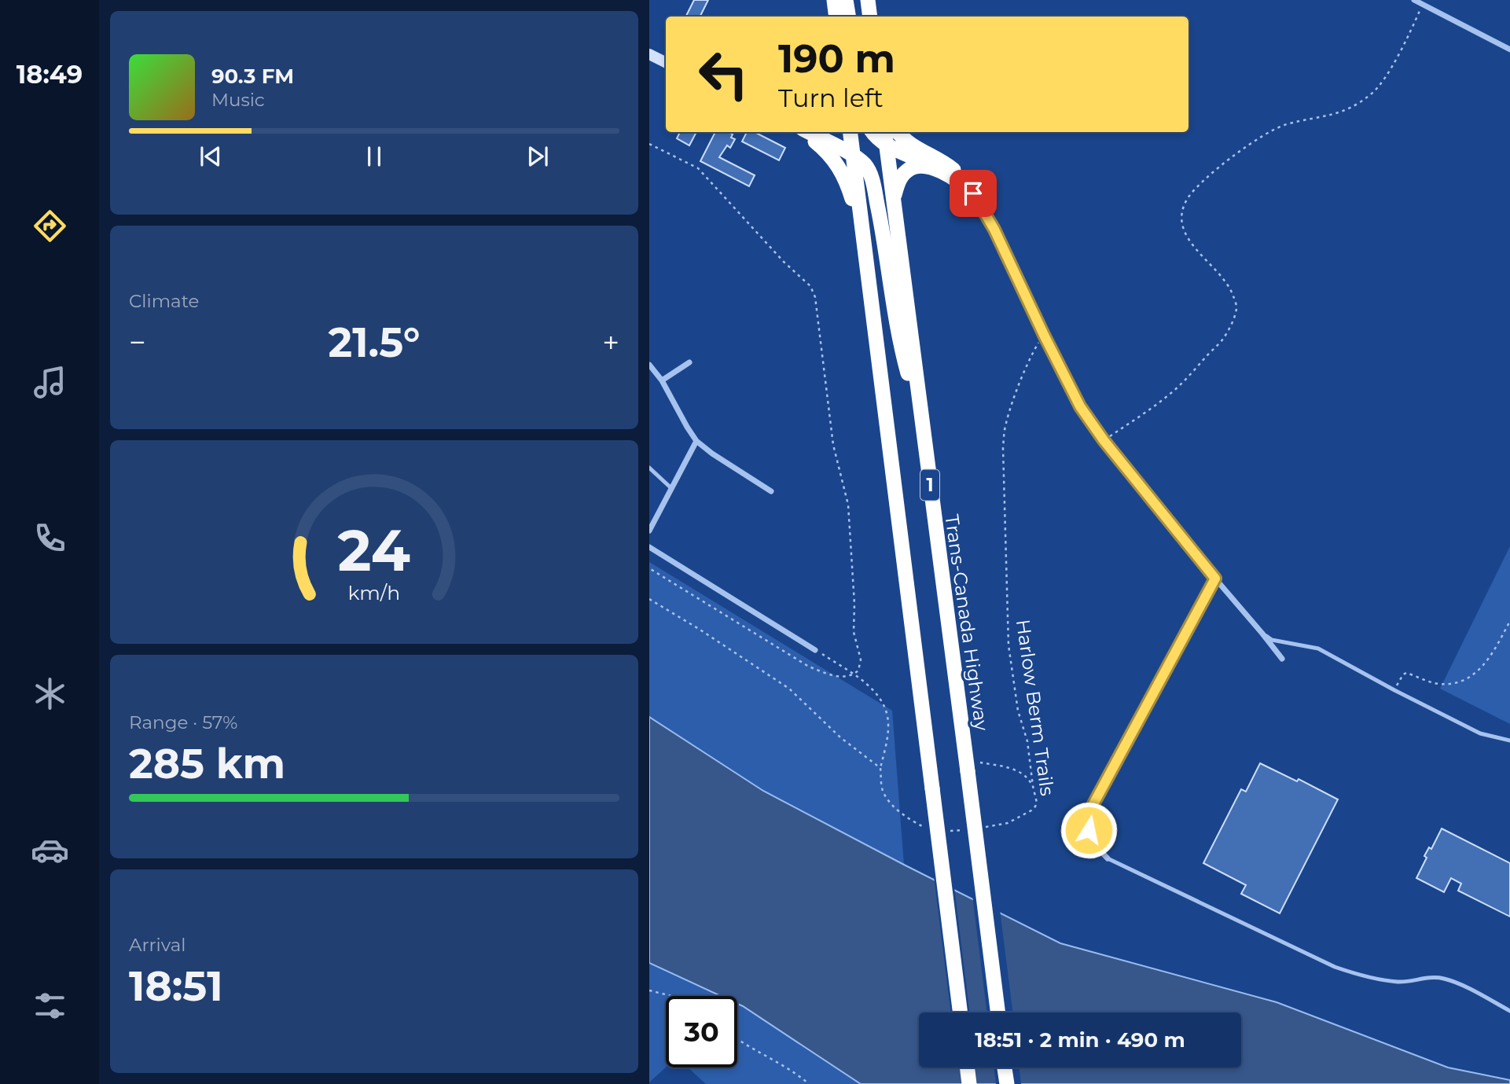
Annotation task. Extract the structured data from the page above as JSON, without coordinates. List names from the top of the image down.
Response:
{
  "streets": {
    "highway": ["1", "Trans-Canada Highway"],
    "path": ["Harlow Berm Trails"]
  },
  "page": {
    "tabs": "18:49",
    "turn": ["190 m", "Turn left"],
    "song": ["90.3 FM", "Music"],
    "tile": [
      "Climate",
      ["Range · 57%", "285 km"],
      ["Arrival", "18:51"]
    ],
    "heat": ["−", "21.5°", "+"],
    "limit": "30",
    "trip": "18:51 · 2 min · 490 m",
    "gauge": ["24", "km/h"]
  }
}
